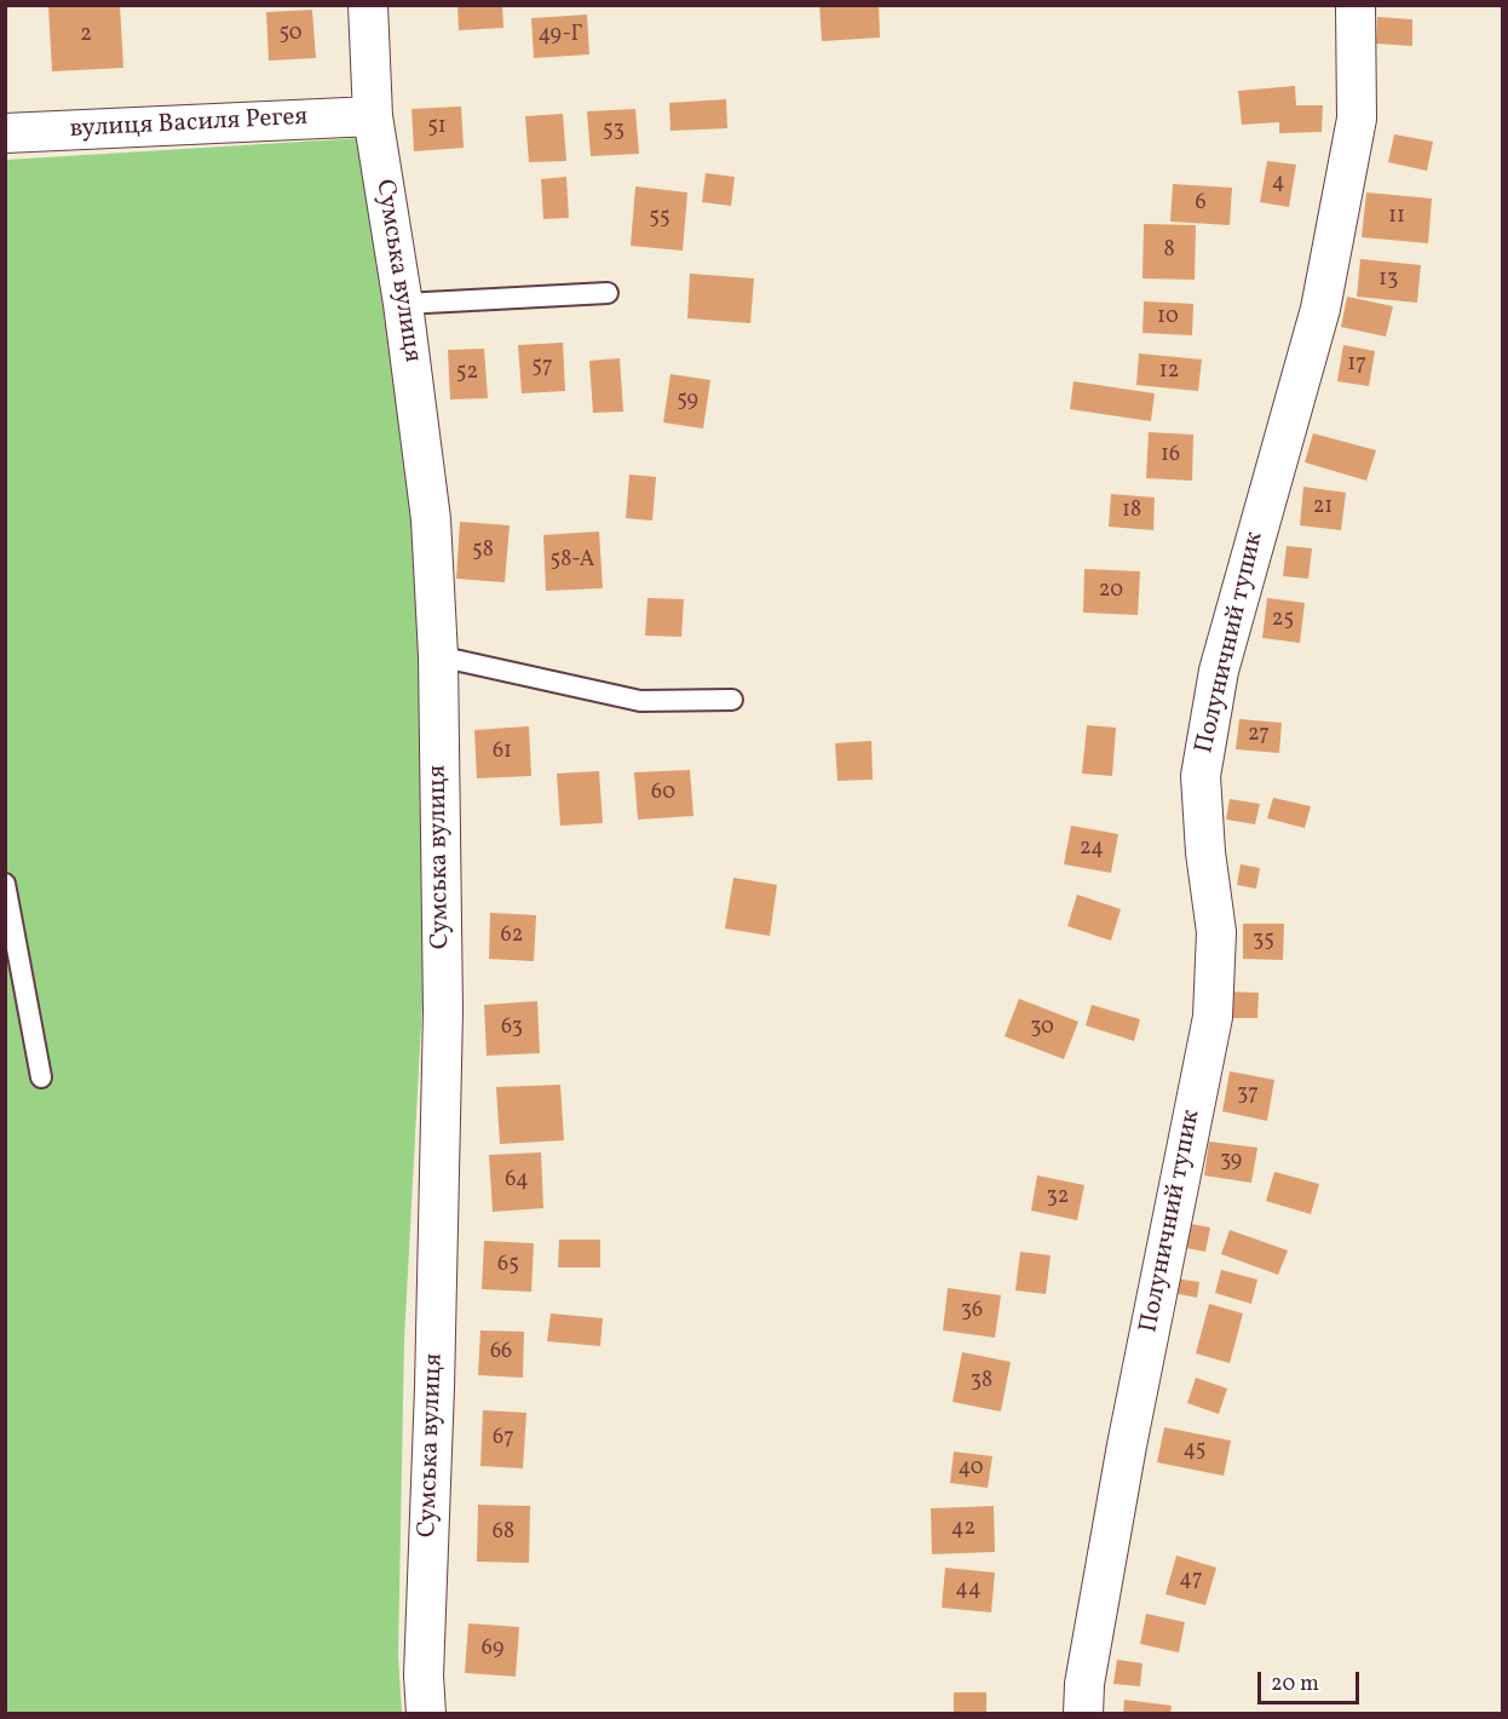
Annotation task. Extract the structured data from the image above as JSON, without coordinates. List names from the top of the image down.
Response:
{
  "streets": {
    "street": ["вулиця Василя Регея", "Сумська вулиця", "Полуничний тупик"]
  },
  "crossings": [
    ["вулиця Василя Регея", "Сумська вулиця"]
  ],
  "house_numbers": [
    "50",
    "2",
    "49-Г",
    "51",
    "53",
    "4",
    "6",
    "11",
    "55",
    "8",
    "13",
    "10",
    "17",
    "57",
    "12",
    "52",
    "59",
    "16",
    "21",
    "18",
    "58",
    "58-А",
    "20",
    "25",
    "27",
    "61",
    "60",
    "24",
    "62",
    "35",
    "63",
    "30",
    "37",
    "39",
    "64",
    "32",
    "65",
    "36",
    "66",
    "38",
    "67",
    "45",
    "40",
    "42",
    "68",
    "47",
    "44",
    "69"
  ],
  "scale_bar": "20 m"
}
